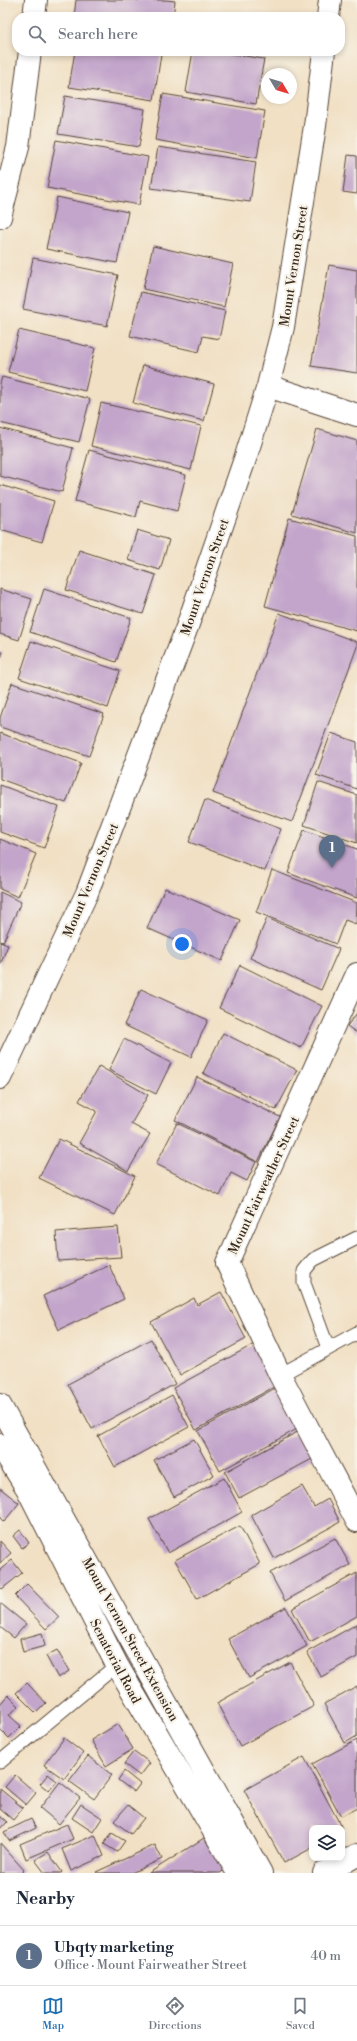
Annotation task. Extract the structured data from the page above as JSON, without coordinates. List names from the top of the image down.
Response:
{
  "streets": {
    "street": [
      "Mount Vernon Street",
      "Mount Fairweather Street",
      "Mount Vernon Street Extension",
      "Senatorial Road"
    ]
  },
  "north": "bottom right",
  "page": {
    "search": "Search here",
    "pins": "1",
    "heading": "Nearby",
    "list": [
      {
        "mark": "1",
        "name": "Ubqty marketing",
        "note": "Office · Mount Fairweather Street",
        "value": "40 m"
      }
    ],
    "nav": ["Map", "Directions", "Saved"]
  }
}
